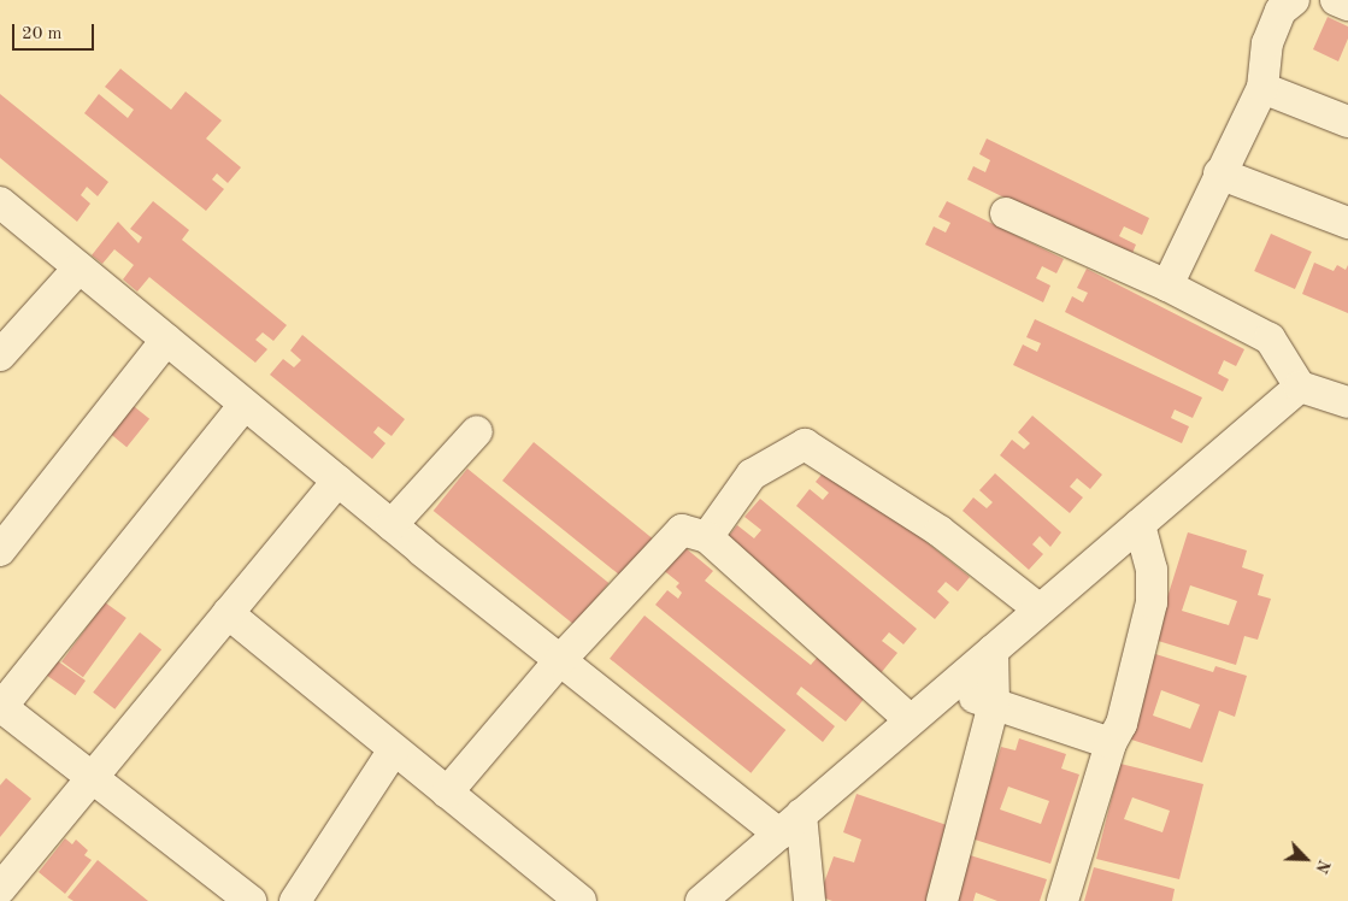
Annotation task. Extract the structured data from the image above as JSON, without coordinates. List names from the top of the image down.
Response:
{
  "scale_bar": "20 m",
  "north": "bottom right"
}
